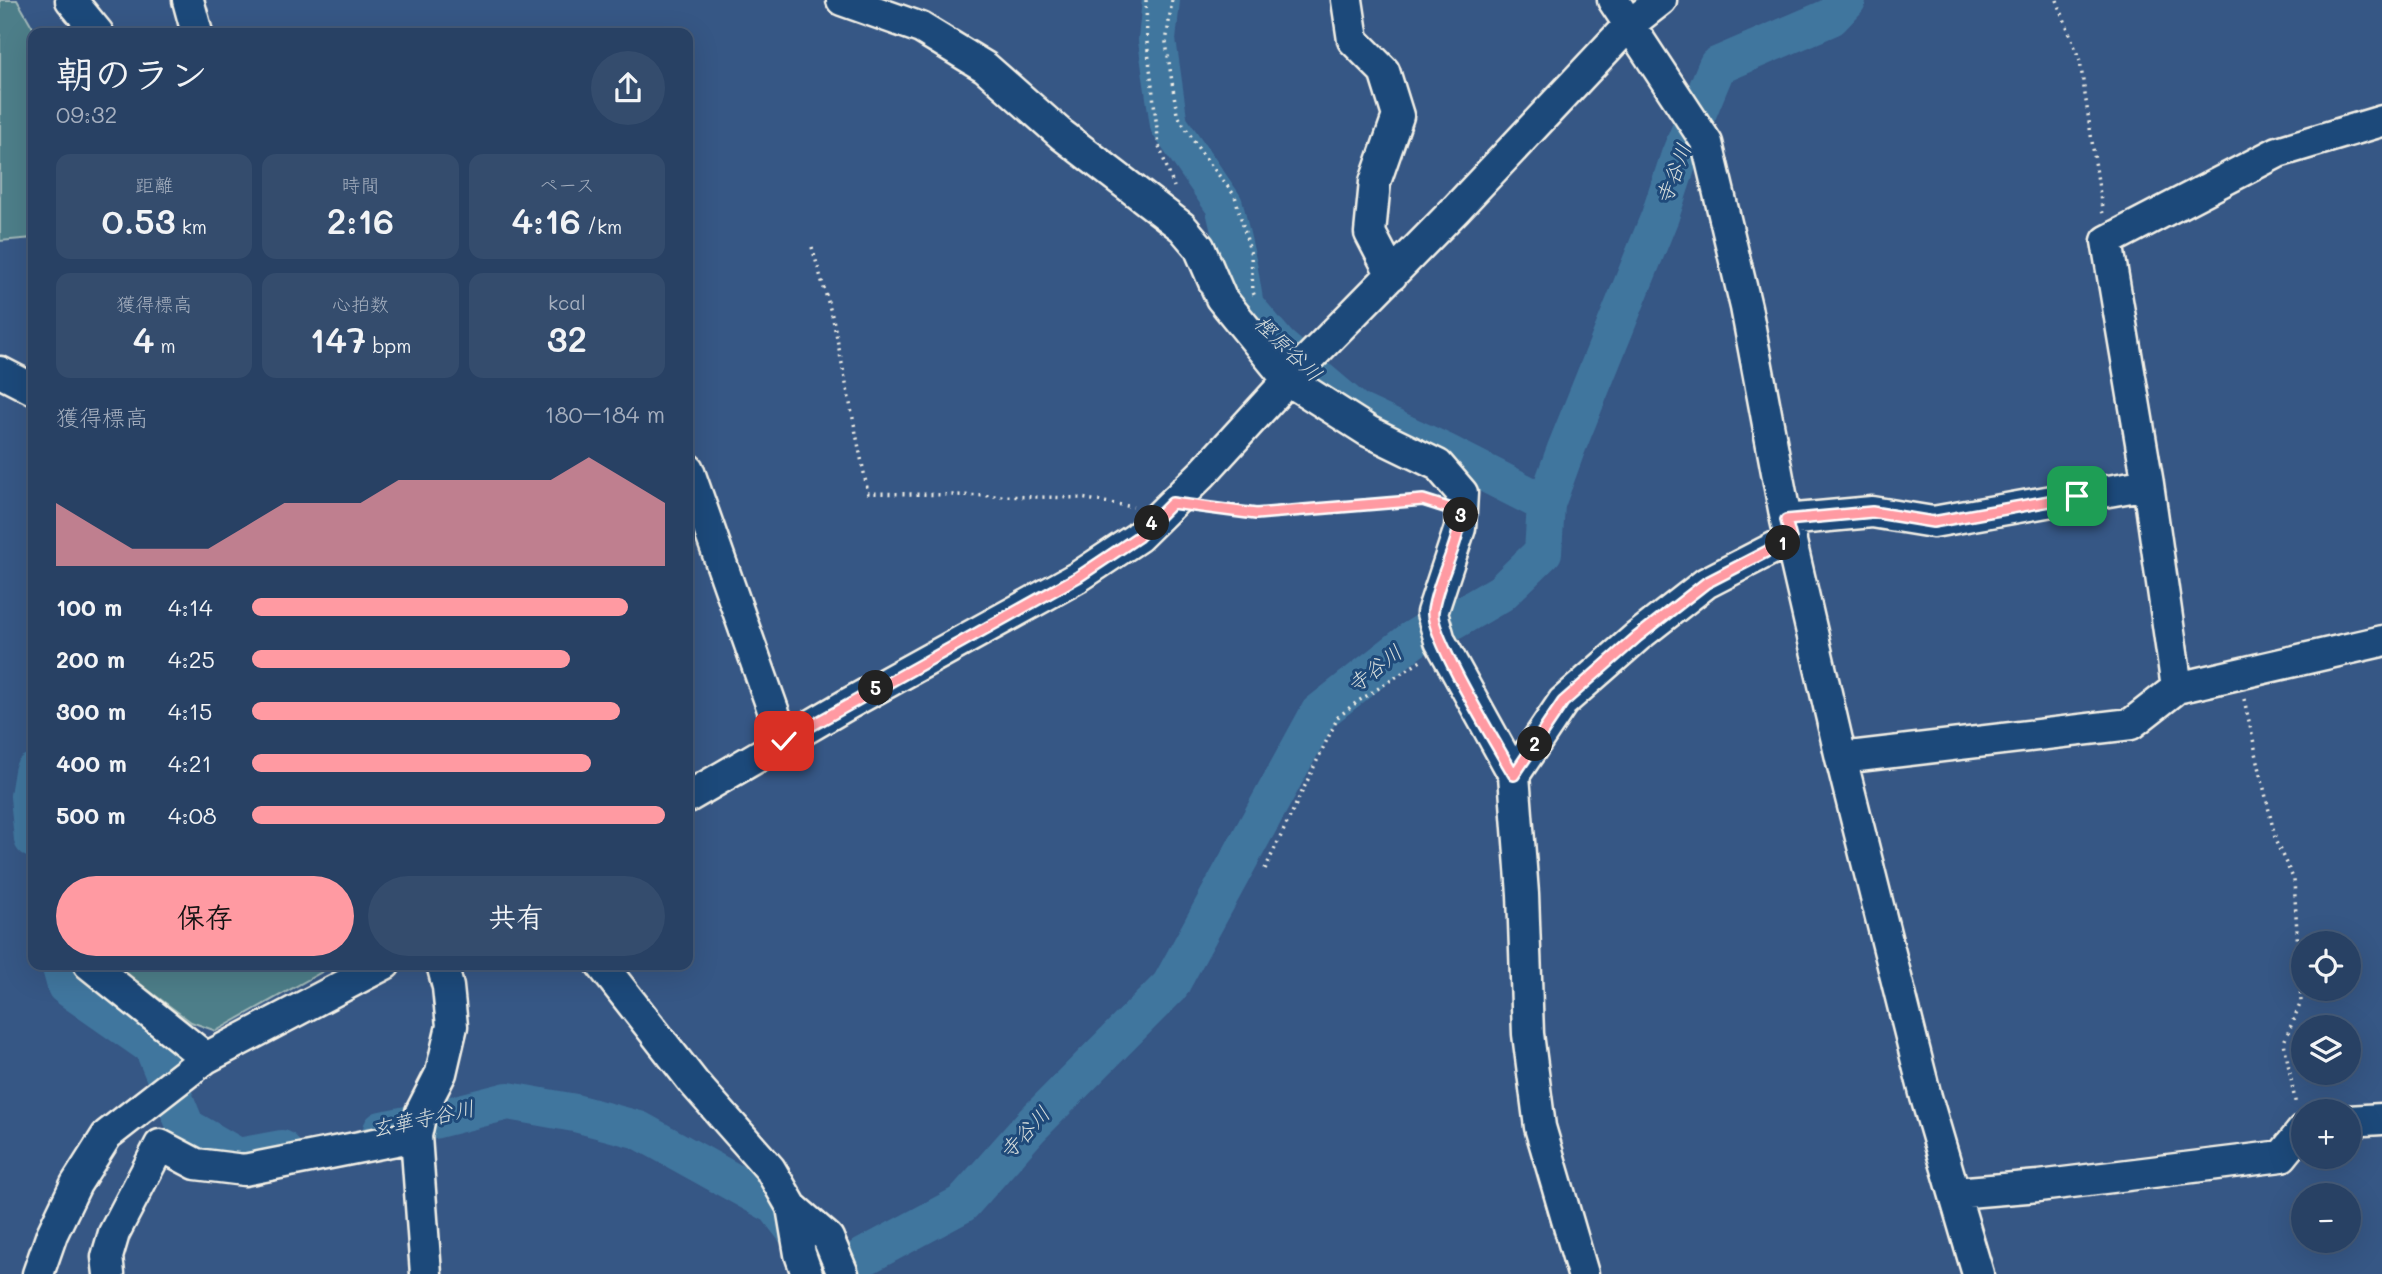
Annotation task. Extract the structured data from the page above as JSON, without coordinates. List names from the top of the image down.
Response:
{
  "water": ["寺谷川", "樫原谷川", "玄華寺谷川"],
  "page": {
    "heading": ["朝のラン", "09:32"],
    "stats": [
      ["距離", "0.53 km"],
      ["時間", "2:16"],
      ["ペース", "4:16 /km"],
      ["獲得標高", "4 m"],
      ["心拍数", "147 bpm"],
      ["kcal", "32"]
    ],
    "chart": ["獲得標高", "180–184 m"],
    "pins": [
      "3",
      "4",
      "1",
      "5",
      "2"
    ],
    "list": [
      {
        "name": "100 m",
        "note": "4:14"
      },
      {
        "name": "200 m",
        "note": "4:25"
      },
      {
        "name": "300 m",
        "note": "4:15"
      },
      {
        "name": "400 m",
        "note": "4:21"
      },
      {
        "name": "500 m",
        "note": "4:08"
      }
    ],
    "buttons": ["保存", "共有"],
    "map_buttons": ["+", "−"]
  }
}
